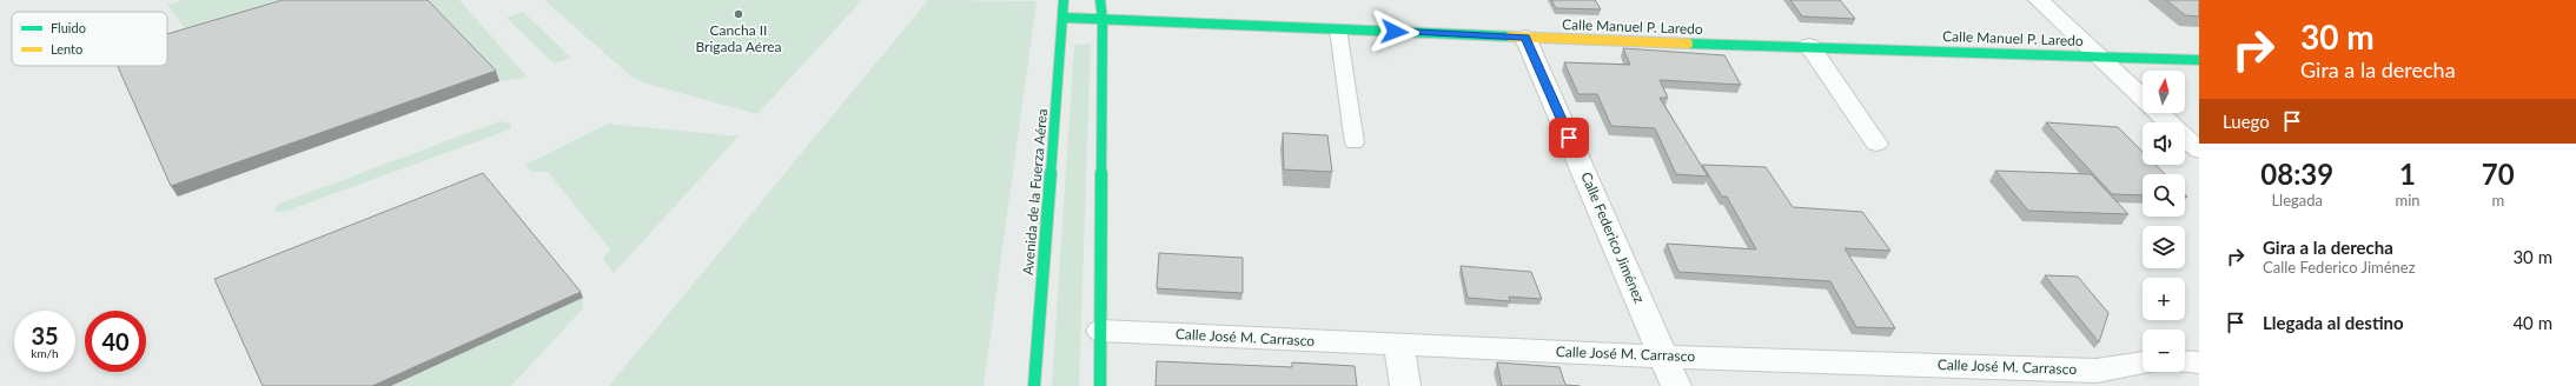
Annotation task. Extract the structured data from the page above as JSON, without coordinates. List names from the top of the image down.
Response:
{
  "streets": {
    "main road": ["Calle Manuel P. Laredo", "Avenida de la Fuerza Aérea"],
    "street": ["Calle Federico Jiménez", "Calle José M. Carrasco"]
  },
  "crossings": [
    ["Calle Manuel P. Laredo", "Avenida de la Fuerza Aérea"],
    ["Calle Manuel P. Laredo", "Calle Federico Jiménez"],
    ["Calle Federico Jiménez", "Calle José M. Carrasco"]
  ],
  "places": ["Cancha II Brigada Aérea"],
  "legend": ["Fluido", "Lento"],
  "north": "top",
  "page": {
    "turn": ["30 m", "Gira a la derecha"],
    "map_buttons": ["+", "−"],
    "then": "Luego",
    "eta": [
      "08:39",
      "Llegada",
      "1",
      "min",
      "70",
      "m"
    ],
    "list": [
      {
        "name": "Gira a la derecha",
        "note": "Calle Federico Jiménez",
        "value": "30 m"
      },
      {
        "name": "Llegada al destino",
        "value": "40 m"
      }
    ],
    "speed": "35 km/h",
    "limit": "40"
  }
}
